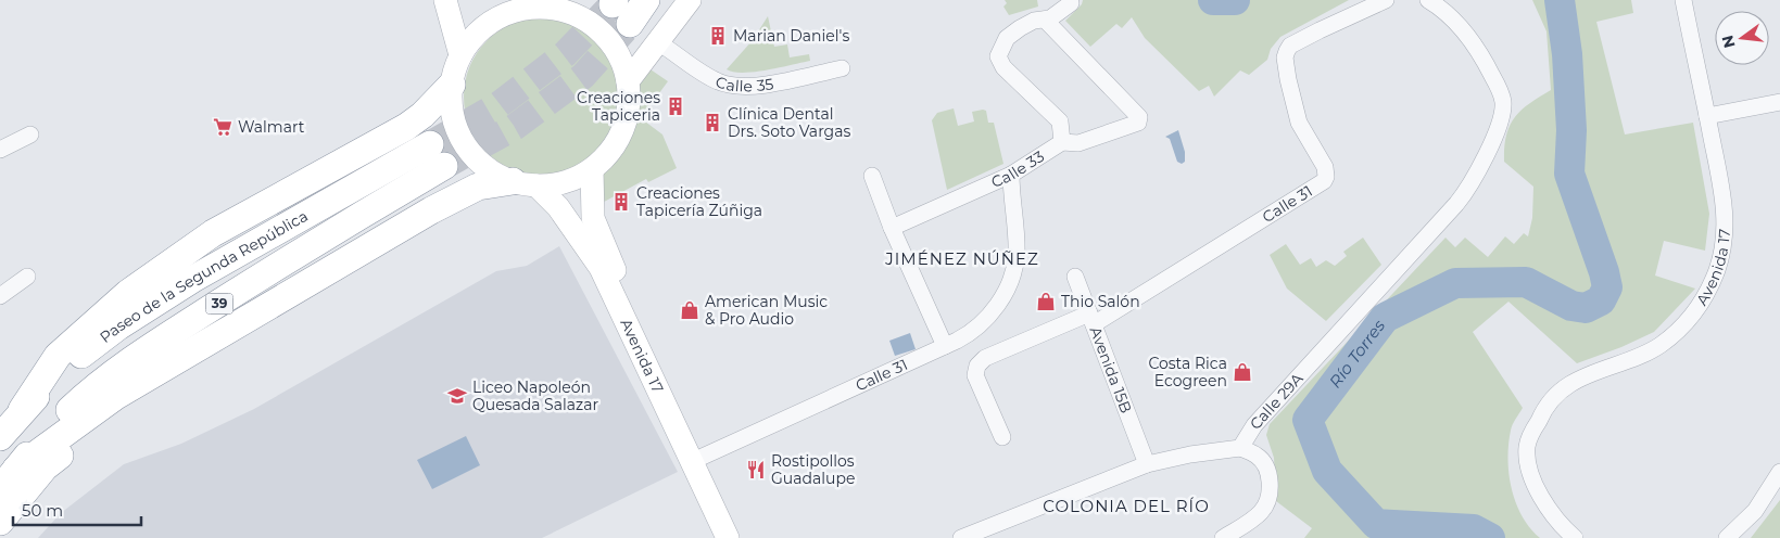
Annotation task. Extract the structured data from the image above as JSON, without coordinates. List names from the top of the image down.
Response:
{
  "streets": {
    "highway": ["Paseo de la Segunda República", "39"],
    "main road": ["Avenida 17"],
    "street": [
      "Calle 35",
      "Calle 33",
      "Calle 31",
      "Avenida 15B",
      "Calle 29A"
    ]
  },
  "crossings": [
    ["Calle 33", "Calle 31"],
    ["Calle 31", "Avenida 17"],
    ["Calle 31", "Avenida 15B"]
  ],
  "districts": ["JIMÉNEZ NÚÑEZ", "COLONIA DEL RÍO"],
  "water": ["Río Torres"],
  "places": {
    "building": [
      "Marian Daniel's",
      "Creaciones Tapiceria",
      "Clínica Dental Drs. Soto Vargas",
      "Creaciones Tapicería Zúñiga"
    ],
    "supermarket": ["Walmart"],
    "shop": ["Thio Salón", "American Music & Pro Audio", "Costa Rica Ecogreen"],
    "school or university": ["Liceo Napoleón Quesada Salazar"],
    "restaurant": ["Rostipollos Guadalupe"]
  },
  "scale_bar": "50 m",
  "north": "left"
}
